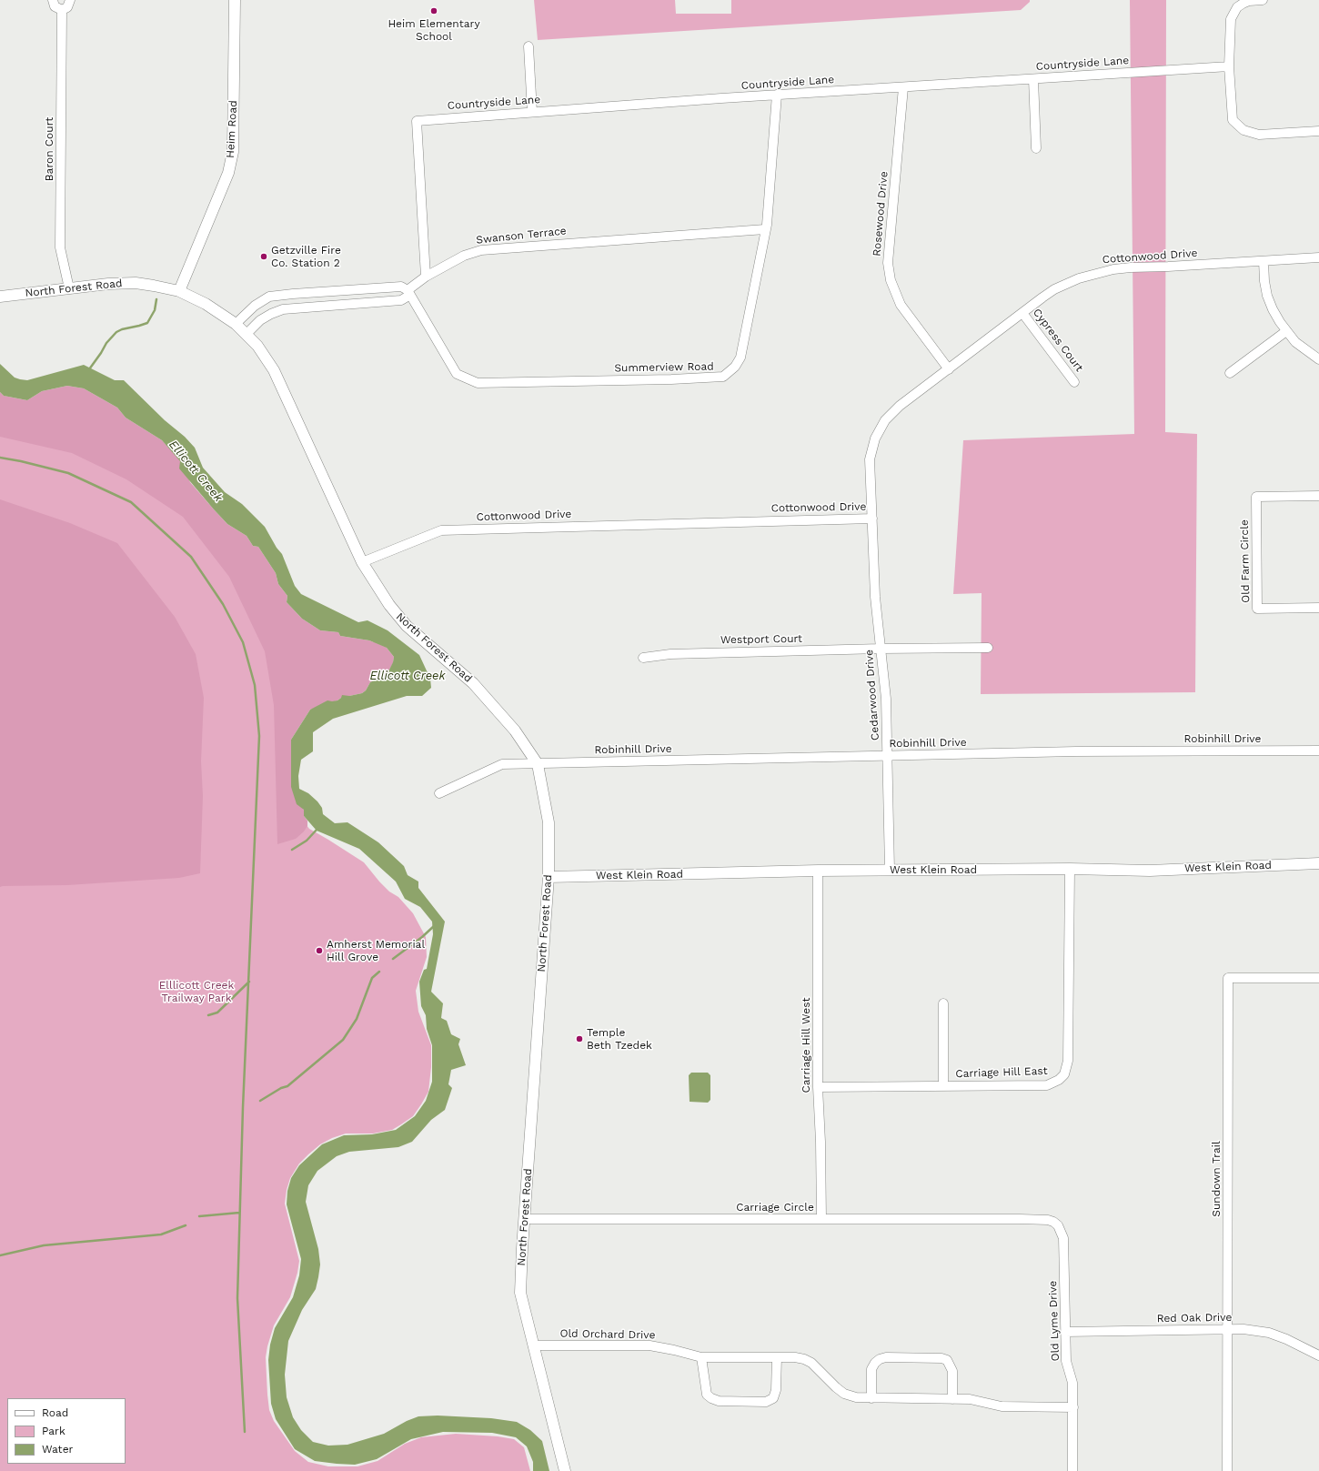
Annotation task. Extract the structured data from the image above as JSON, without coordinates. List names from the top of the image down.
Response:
{
  "streets": {
    "street": [
      "Countryside Lane",
      "Heim Road",
      "Baron Court",
      "Rosewood Drive",
      "Swanson Terrace",
      "Cottonwood Drive",
      "North Forest Road",
      "Cypress Court",
      "Summerview Road",
      "Old Farm Circle",
      "Westport Court",
      "Cedarwood Drive",
      "Robinhill Drive",
      "West Klein Road",
      "Carriage Hill West",
      "Carriage Hill East",
      "Sundown Trail",
      "Carriage Circle",
      "Red Oak Drive",
      "Old Lyme Drive",
      "Old Orchard Drive"
    ]
  },
  "crossings": [
    ["Countryside Lane", "Rosewood Drive"],
    ["Countryside Lane", "Swanson Terrace"],
    ["Countryside Lane", "Summerview Road"],
    ["Heim Road", "North Forest Road"],
    ["Baron Court", "North Forest Road"],
    ["Rosewood Drive", "Cottonwood Drive"],
    ["Swanson Terrace", "North Forest Road"],
    ["Swanson Terrace", "Summerview Road"],
    ["Cottonwood Drive", "North Forest Road"],
    ["Cottonwood Drive", "Cypress Court"],
    ["Cottonwood Drive", "Cedarwood Drive"],
    ["North Forest Road", "Robinhill Drive"],
    ["North Forest Road", "West Klein Road"],
    ["North Forest Road", "Carriage Circle"],
    ["North Forest Road", "Old Orchard Drive"],
    ["Westport Court", "Cedarwood Drive"],
    ["Cedarwood Drive", "Robinhill Drive"],
    ["Cedarwood Drive", "West Klein Road"],
    ["West Klein Road", "Carriage Hill West"],
    ["West Klein Road", "Carriage Hill East"],
    ["Carriage Hill West", "Carriage Hill East"],
    ["Carriage Hill West", "Carriage Circle"],
    ["Sundown Trail", "Red Oak Drive"],
    ["Carriage Circle", "Old Lyme Drive"],
    ["Red Oak Drive", "Old Lyme Drive"],
    ["Old Lyme Drive", "Old Orchard Drive"]
  ],
  "water": ["Ellicott Creek"],
  "parks": ["Elllicott Creek Trailway Park"],
  "places": [
    "Heim Elementary School",
    "Getzville Fire Co. Station 2",
    "Amherst Memorial Hill Grove",
    "Temple Beth Tzedek"
  ],
  "legend": ["Road", "Park", "Water"]
}
